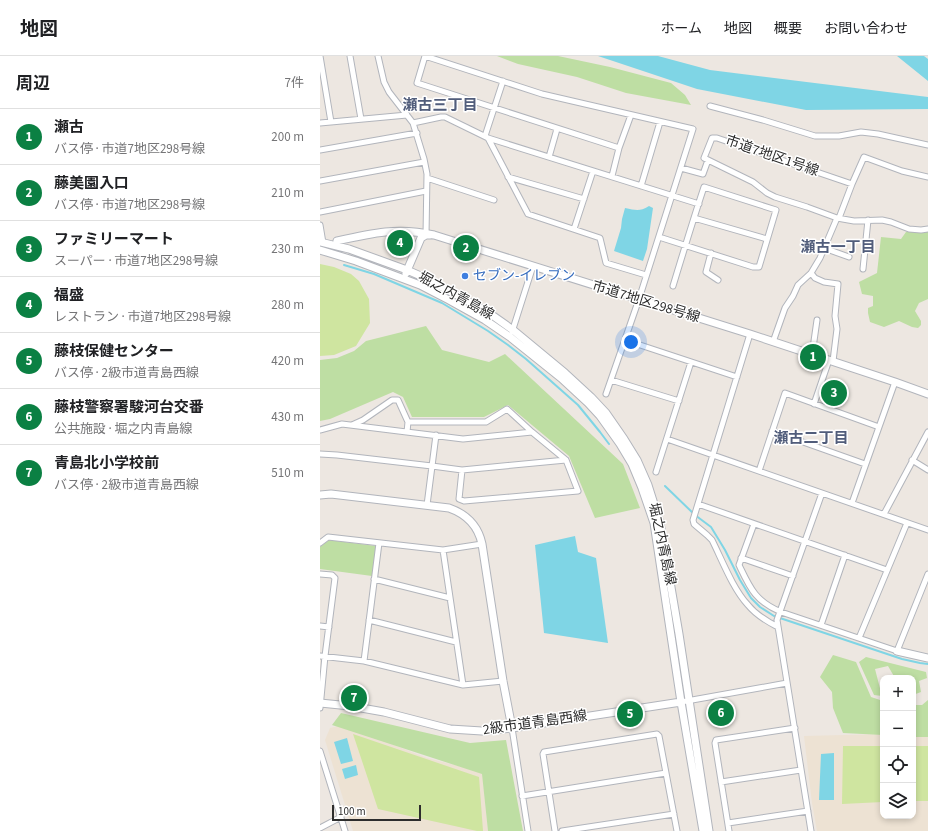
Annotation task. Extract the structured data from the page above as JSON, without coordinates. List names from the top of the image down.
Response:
{
  "streets": {
    "main road": ["堀之内青島線", "市道7地区298号線", "2級市道青島西線"],
    "street": ["市道7地区1号線"]
  },
  "crossings": [
    ["堀之内青島線", "2級市道青島西線"]
  ],
  "districts": ["瀬古三丁目", "瀬古一丁目", "瀬古二丁目"],
  "places": ["セブン-イレブン"],
  "scale_bar": "100 m",
  "page": {
    "header": "地図",
    "nav": [
      "ホーム",
      "地図",
      "概要",
      "お問い合わせ"
    ],
    "heading": ["周辺", "7件"],
    "list": [
      {
        "mark": "1",
        "name": "瀬古",
        "note": "バス停 · 市道7地区298号線",
        "value": "200 m"
      },
      {
        "mark": "2",
        "name": "藤美園入口",
        "note": "バス停 · 市道7地区298号線",
        "value": "210 m"
      },
      {
        "mark": "3",
        "name": "ファミリーマート",
        "note": "スーパー · 市道7地区298号線",
        "value": "230 m"
      },
      {
        "mark": "4",
        "name": "福盛",
        "note": "レストラン · 市道7地区298号線",
        "value": "280 m"
      },
      {
        "mark": "5",
        "name": "藤枝保健センター",
        "note": "バス停 · 2級市道青島西線",
        "value": "420 m"
      },
      {
        "mark": "6",
        "name": "藤枝警察署駿河台交番",
        "note": "公共施設 · 堀之内青島線",
        "value": "430 m"
      },
      {
        "mark": "7",
        "name": "青島北小学校前",
        "note": "バス停 · 2級市道青島西線",
        "value": "510 m"
      }
    ],
    "pins": [
      "4",
      "2",
      "1",
      "3",
      "7",
      "6",
      "5"
    ],
    "map_buttons": ["+", "−"],
    "scale": "100 m"
  }
}
